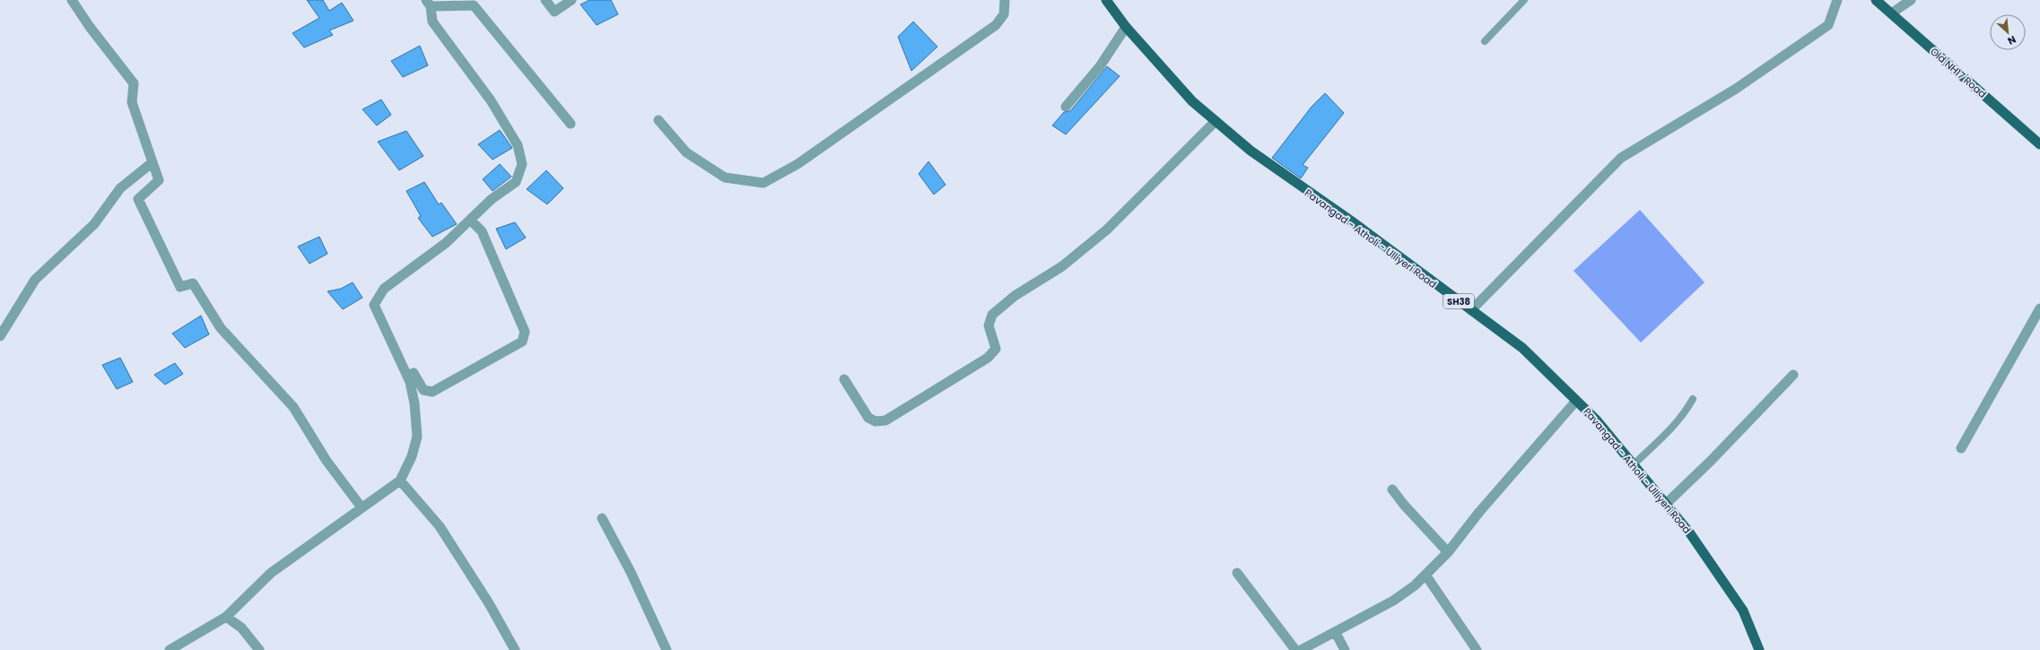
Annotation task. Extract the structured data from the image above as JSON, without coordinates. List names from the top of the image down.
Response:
{
  "streets": {
    "main road": ["Old NH17 Road", "Pavangad - Atholi - Ulliyeri Road", "SH38"]
  },
  "north": "bottom right"
}
